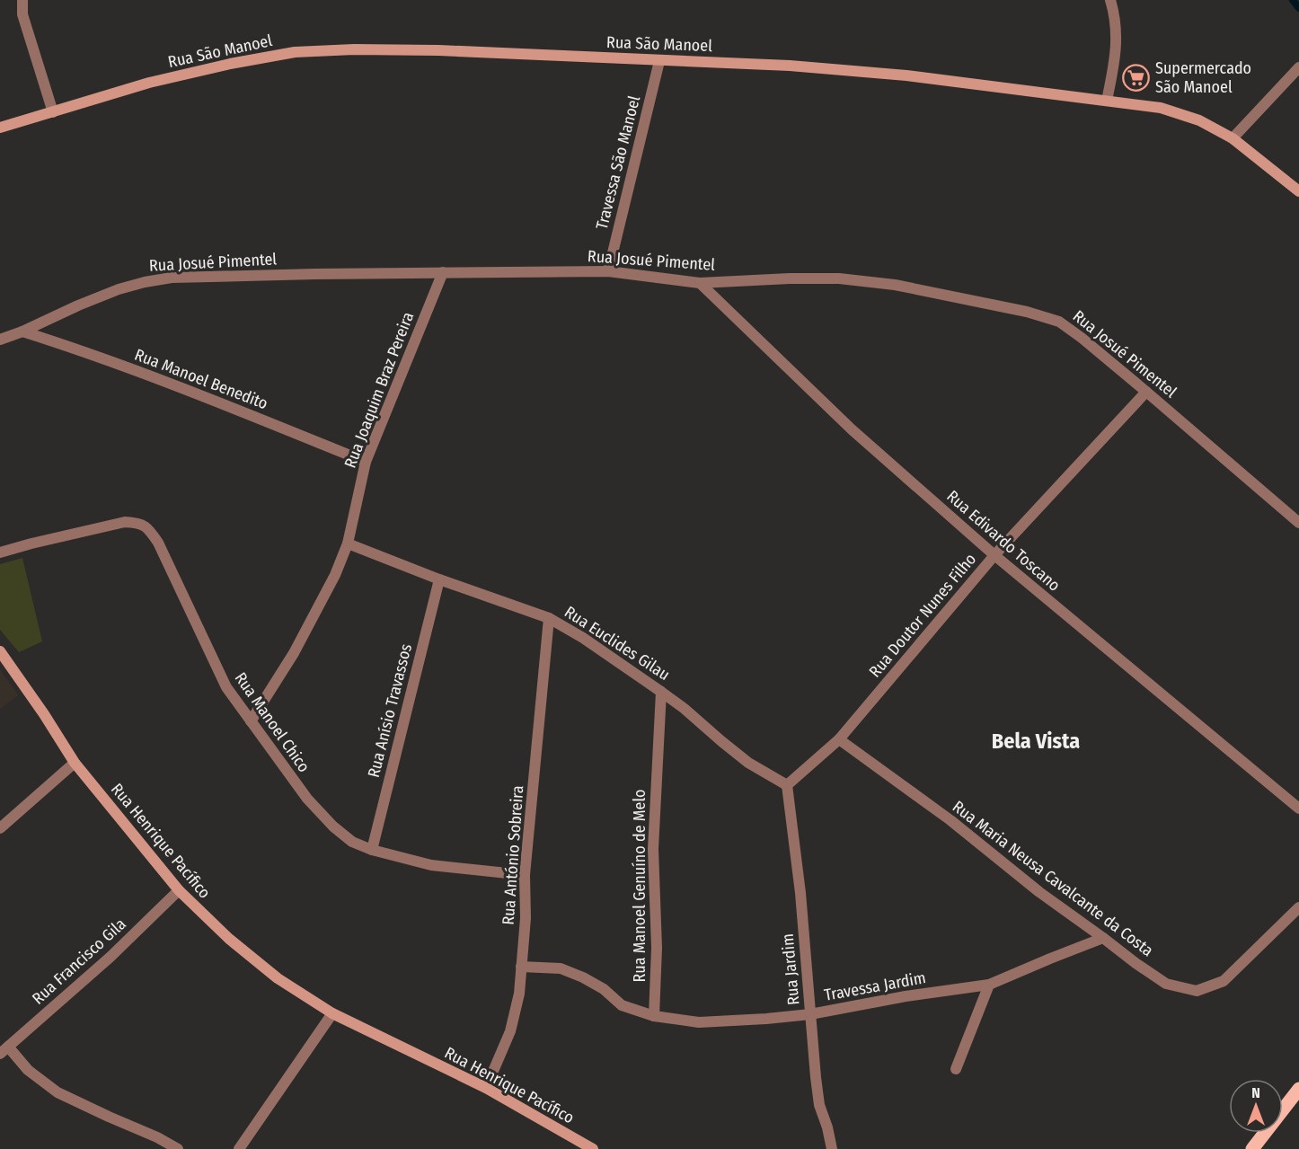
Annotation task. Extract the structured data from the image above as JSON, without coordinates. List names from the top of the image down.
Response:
{
  "streets": {
    "main road": ["Rua São Manoel", "Rua Henrique Pacífico"],
    "street": [
      "Travessa São Manoel",
      "Rua Josué Pimentel",
      "Rua Manoel Benedito",
      "Rua Joaquim Braz Pereira",
      "Rua Edivardo Toscano",
      "Rua Doutor Nunes Filho",
      "Rua Euclides Gilau",
      "Rua Anísio Travassos",
      "Rua Manoel Chico",
      "Rua António Sobreira",
      "Rua Maria Neusa Cavalcante da Costa",
      "Rua Manoel Genuíno de Melo",
      "Rua Francisco Gila",
      "Rua Jardim",
      "Travessa Jardim"
    ]
  },
  "crossings": [
    ["Rua São Manoel", "Travessa São Manoel"],
    ["Travessa São Manoel", "Rua Josué Pimentel"],
    ["Rua Josué Pimentel", "Rua Manoel Benedito"],
    ["Rua Josué Pimentel", "Rua Joaquim Braz Pereira"],
    ["Rua Josué Pimentel", "Rua Edivardo Toscano"],
    ["Rua Josué Pimentel", "Rua Doutor Nunes Filho"],
    ["Rua Manoel Benedito", "Rua Joaquim Braz Pereira"],
    ["Rua Joaquim Braz Pereira", "Rua Euclides Gilau"],
    ["Rua Joaquim Braz Pereira", "Rua Manoel Chico"],
    ["Rua Edivardo Toscano", "Rua Doutor Nunes Filho"],
    ["Rua Doutor Nunes Filho", "Rua Euclides Gilau"],
    ["Rua Doutor Nunes Filho", "Rua Maria Neusa Cavalcante da Costa"],
    ["Rua Doutor Nunes Filho", "Rua Jardim"],
    ["Rua Euclides Gilau", "Rua Anísio Travassos"],
    ["Rua Euclides Gilau", "Rua António Sobreira"],
    ["Rua Euclides Gilau", "Rua Manoel Genuíno de Melo"],
    ["Rua Euclides Gilau", "Rua Jardim"],
    ["Rua Anísio Travassos", "Rua Manoel Chico"],
    ["Rua Manoel Chico", "Rua António Sobreira"],
    ["Rua Henrique Pacífico", "Rua António Sobreira"],
    ["Rua Henrique Pacífico", "Rua Francisco Gila"],
    ["Rua António Sobreira", "Travessa Jardim"],
    ["Rua Maria Neusa Cavalcante da Costa", "Travessa Jardim"],
    ["Rua Manoel Genuíno de Melo", "Travessa Jardim"],
    ["Rua Jardim", "Travessa Jardim"]
  ],
  "districts": ["Bela Vista"],
  "places": {
    "supermarket": ["Supermercado São Manoel"]
  },
  "north": "top"
}
